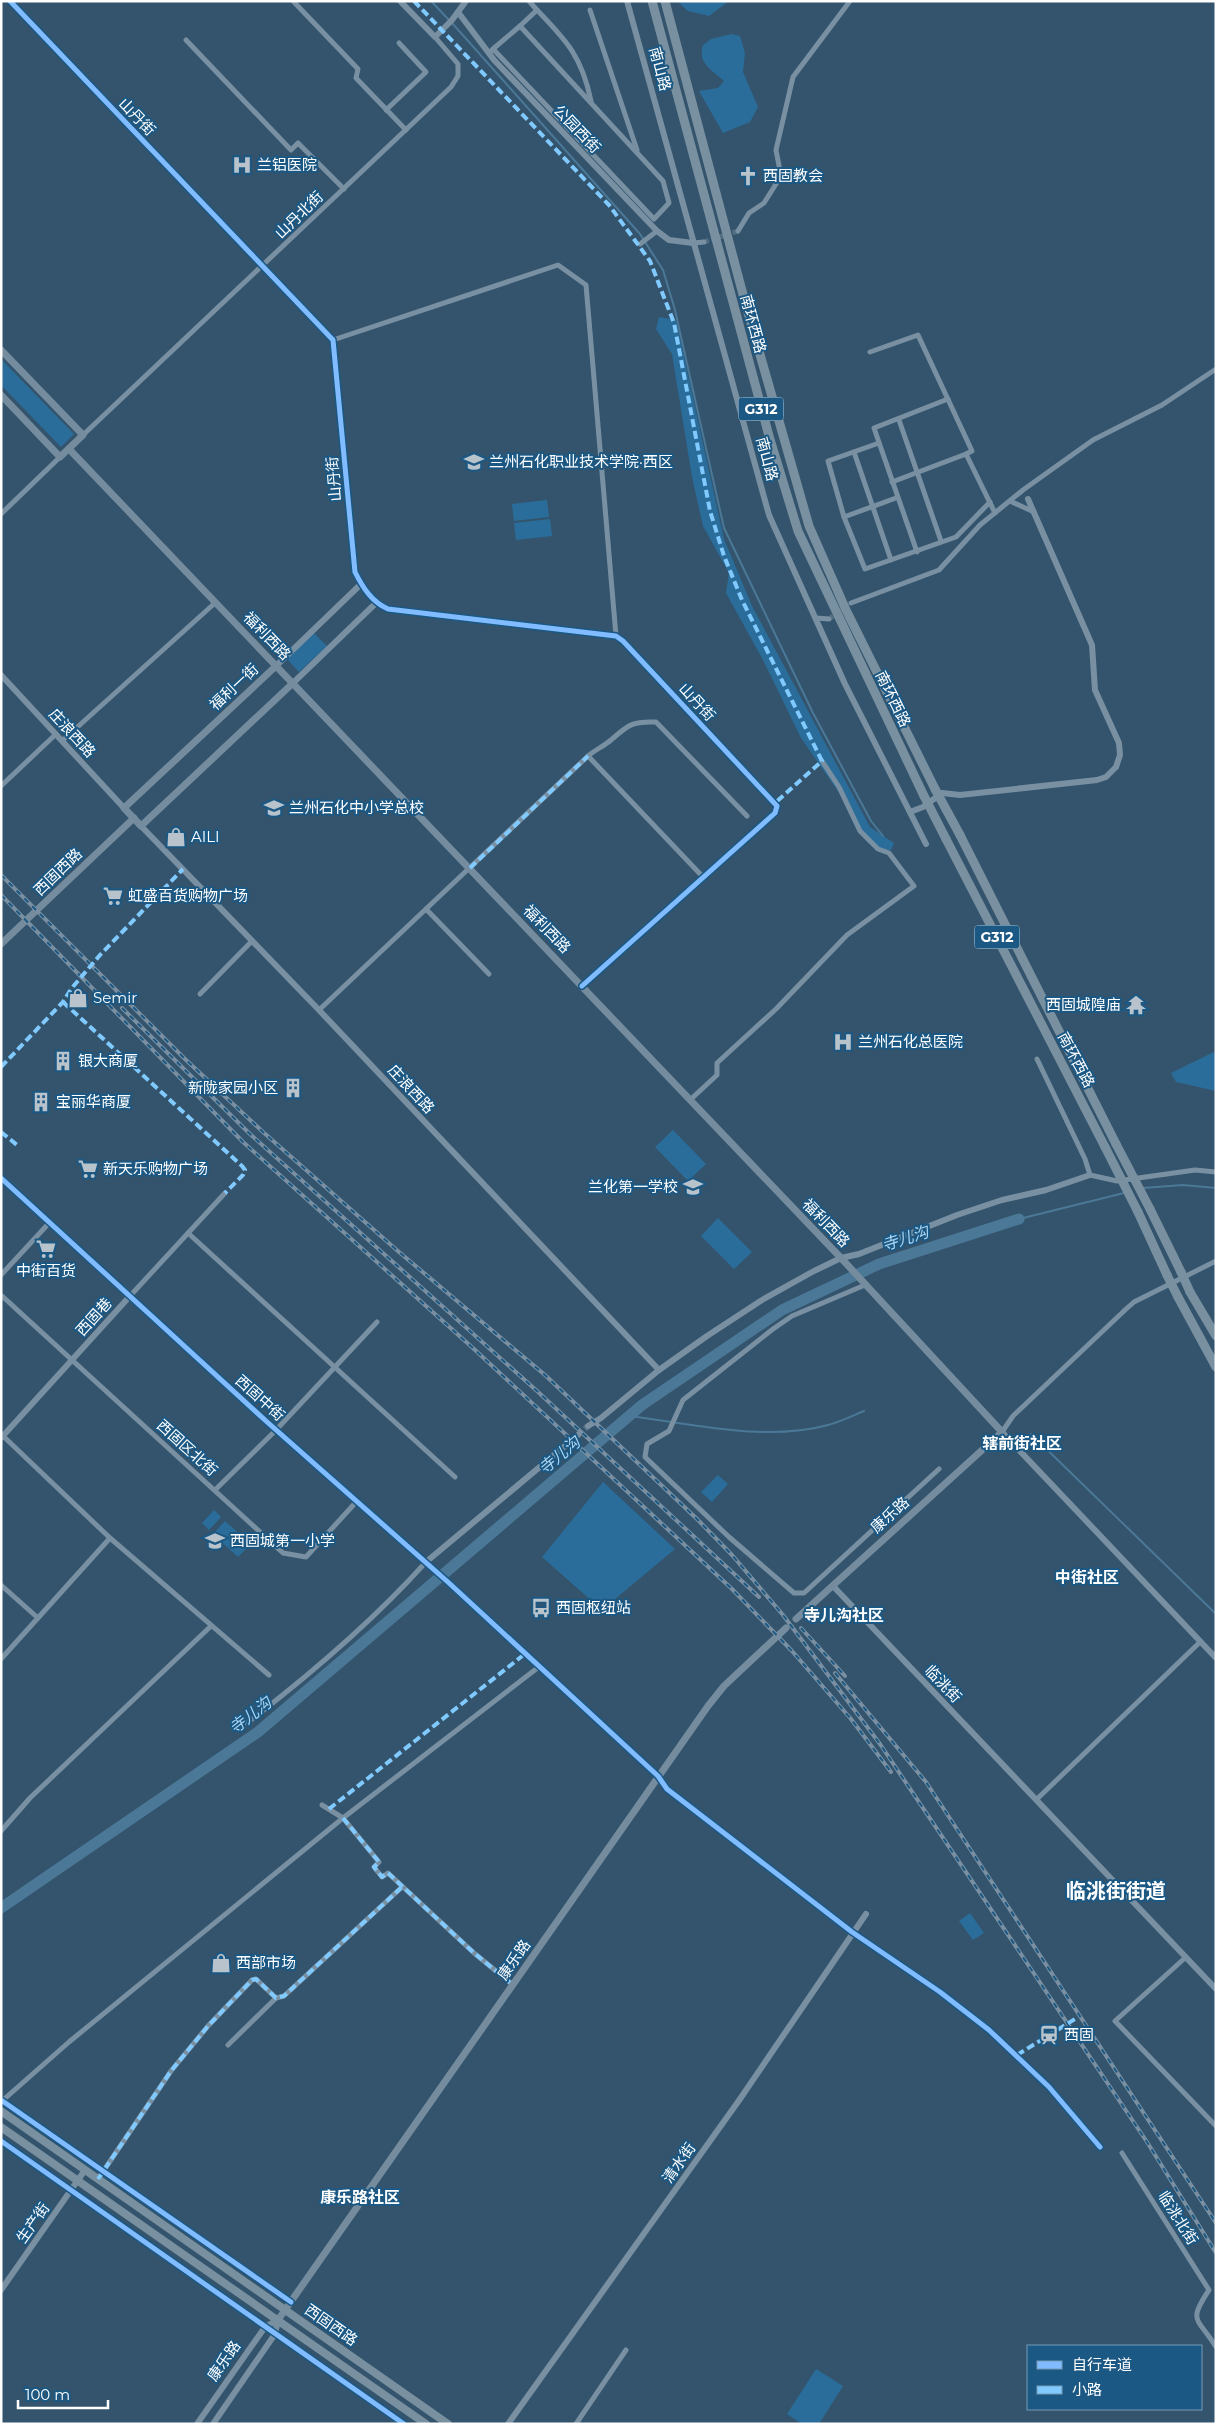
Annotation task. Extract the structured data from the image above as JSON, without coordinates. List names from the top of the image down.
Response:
{
  "streets": {
    "highway": ["南环西路", "G312"],
    "main road": [
      "福利西路",
      "福利一街",
      "西固西路",
      "康乐路"
    ],
    "street": [
      "南山路",
      "山丹街",
      "公园西街",
      "山丹北街",
      "庄浪西路",
      "西固巷",
      "西固中街",
      "西固区北街",
      "临洮街",
      "清水街",
      "临洮北街",
      "生产街"
    ]
  },
  "crossings": [
    ["南山路", "公园西街"],
    ["山丹街", "山丹北街"],
    ["山丹街", "福利一街"],
    ["福利西路", "福利一街"],
    ["福利西路", "康乐路"],
    ["福利一街", "庄浪西路"],
    ["西固西路", "康乐路"],
    ["西固西路", "生产街"],
    ["西固巷", "西固中街"],
    ["西固巷", "西固区北街"],
    ["西固中街", "西固区北街"],
    ["西固中街", "康乐路"],
    ["西固中街", "清水街"],
    ["康乐路", "临洮街"]
  ],
  "districts": [
    "辖前街社区",
    "中街社区",
    "寺儿沟社区",
    "临洮街街道",
    "康乐路社区"
  ],
  "water": ["寺儿沟"],
  "places": {
    "hospital": ["兰铝医院", "兰州石化总医院"],
    "church": ["西固教会"],
    "school or university": [
      "兰州石化职业技术学院·西区",
      "兰州石化中小学总校",
      "兰化第一学校",
      "西固城第一小学"
    ],
    "shop": ["AILI", "Semir", "西部市场"],
    "supermarket": ["虹盛百货购物广场", "新天乐购物广场", "中街百货"],
    "temple": ["西固城隍庙"],
    "building": ["银大商厦", "新陇家园小区", "宝丽华商厦"],
    "bus stop": ["西固枢纽站"],
    "station": ["西固"]
  },
  "legend": ["自行车道", "小路"],
  "scale_bar": "100 m"
}
